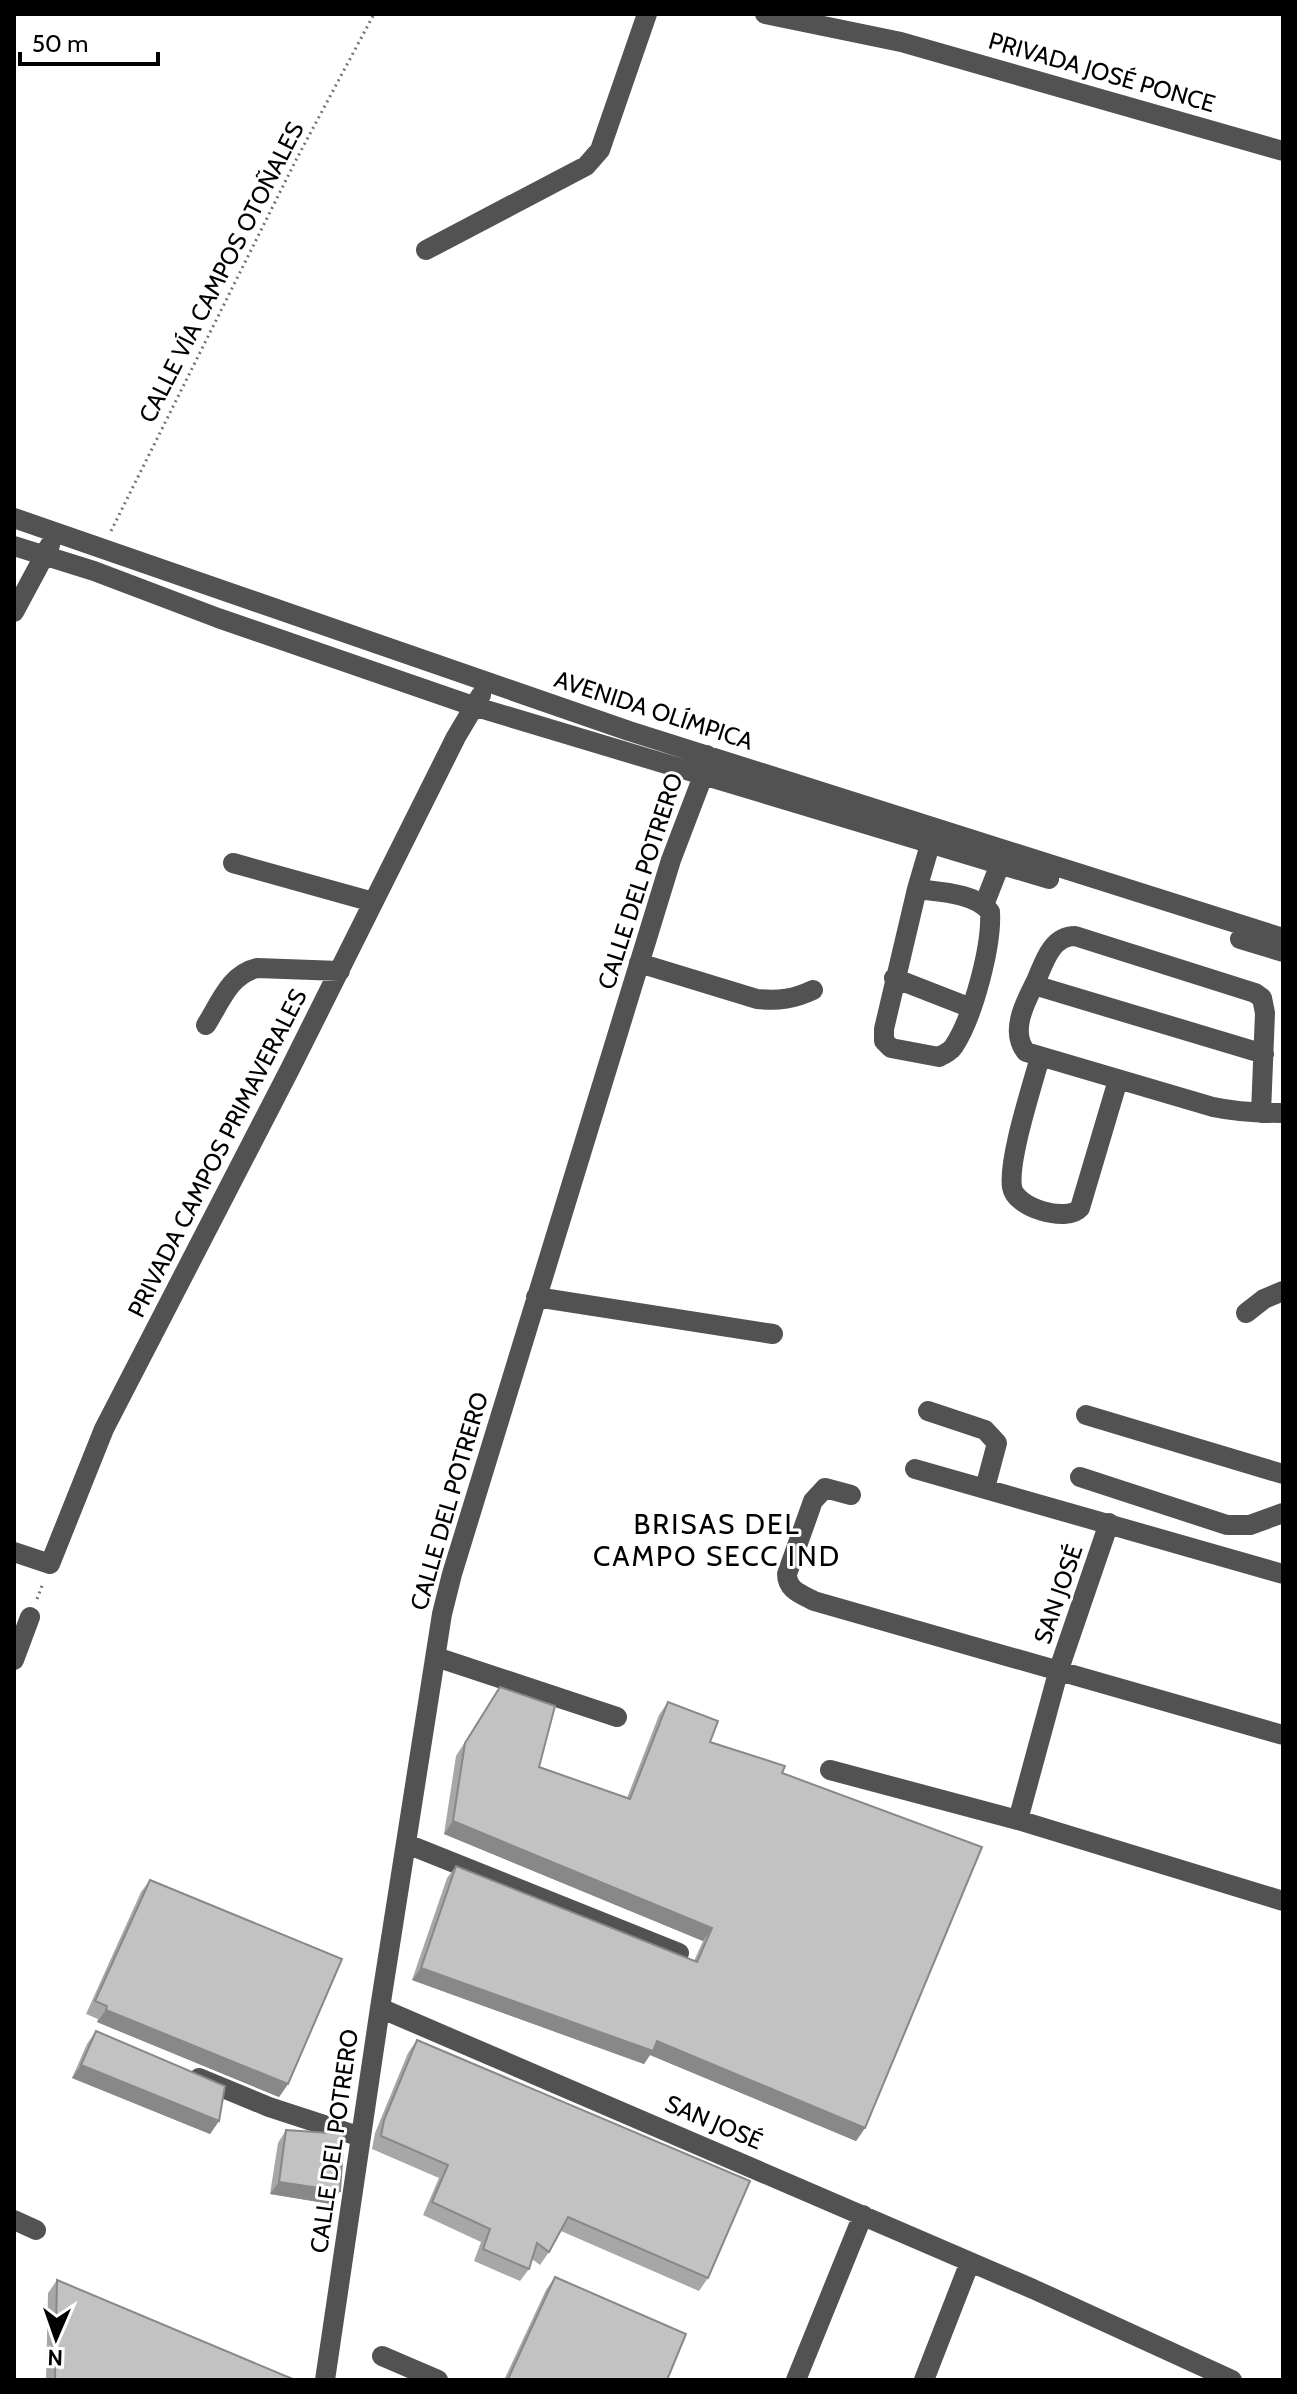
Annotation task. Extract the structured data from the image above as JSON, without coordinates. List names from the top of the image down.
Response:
{
  "streets": {
    "street": [
      "PRIVADA JOSÉ PONCE",
      "AVENIDA OLÍMPICA",
      "CALLE DEL POTRERO",
      "PRIVADA CAMPOS PRIMAVERALES",
      "SAN JOSÉ"
    ],
    "path": ["CALLE VÍA CAMPOS OTOÑALES"]
  },
  "crossings": [
    ["CALLE VÍA CAMPOS OTOÑALES", "AVENIDA OLÍMPICA"],
    ["AVENIDA OLÍMPICA", "CALLE DEL POTRERO"],
    ["AVENIDA OLÍMPICA", "PRIVADA CAMPOS PRIMAVERALES"],
    ["CALLE DEL POTRERO", "SAN JOSÉ"]
  ],
  "districts": ["BRISAS DEL CAMPO SECC IND"],
  "scale_bar": "50 m",
  "north": "bottom"
}
